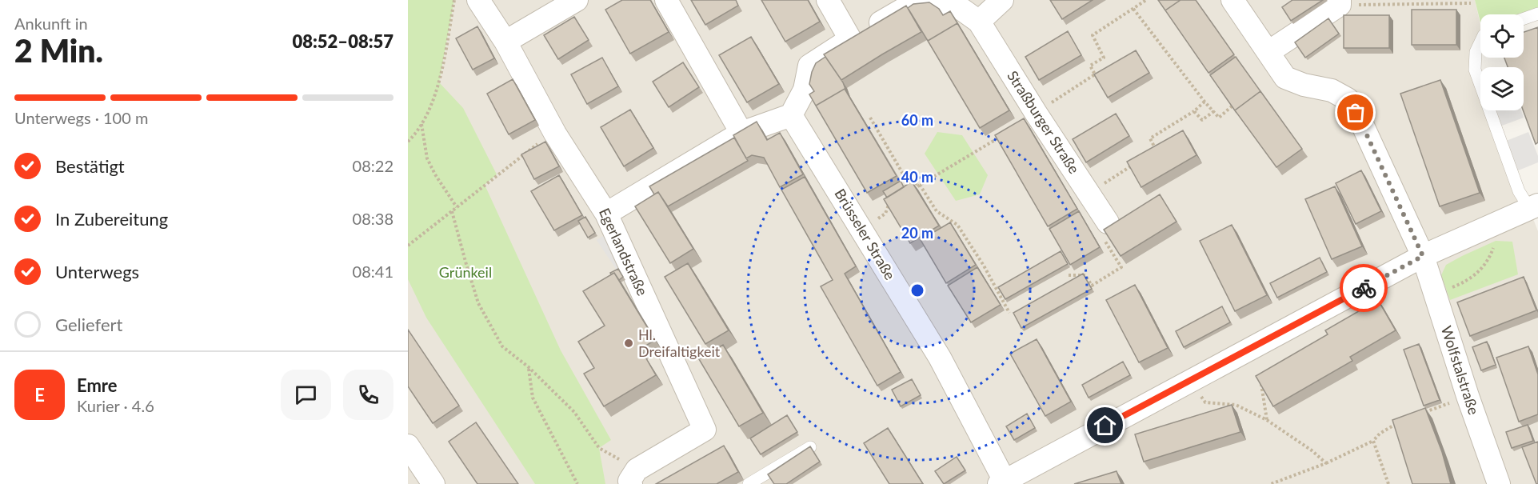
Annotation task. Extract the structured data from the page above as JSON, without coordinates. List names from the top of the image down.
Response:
{
  "streets": {
    "street": [
      "Straßburger Straße",
      "Brüsseler Straße",
      "Egerlandstraße",
      "Wolfstalstraße"
    ]
  },
  "parks": ["Grünkeil"],
  "places": ["Hl. Dreifaltigkeit"],
  "page": {
    "heading": ["2 Min.", "Ankunft in", "08:52–08:57"],
    "panel": ["Emre", "Kurier · 4.6"],
    "bar": "Unterwegs · 100 m",
    "list": [
      ["Bestätigt", "08:22"],
      ["In Zubereitung", "08:38"],
      ["Unterwegs", "08:41"],
      "Geliefert"
    ],
    "round": "E"
  },
  "rings": ["60 m", "40 m", "20 m"]
}
